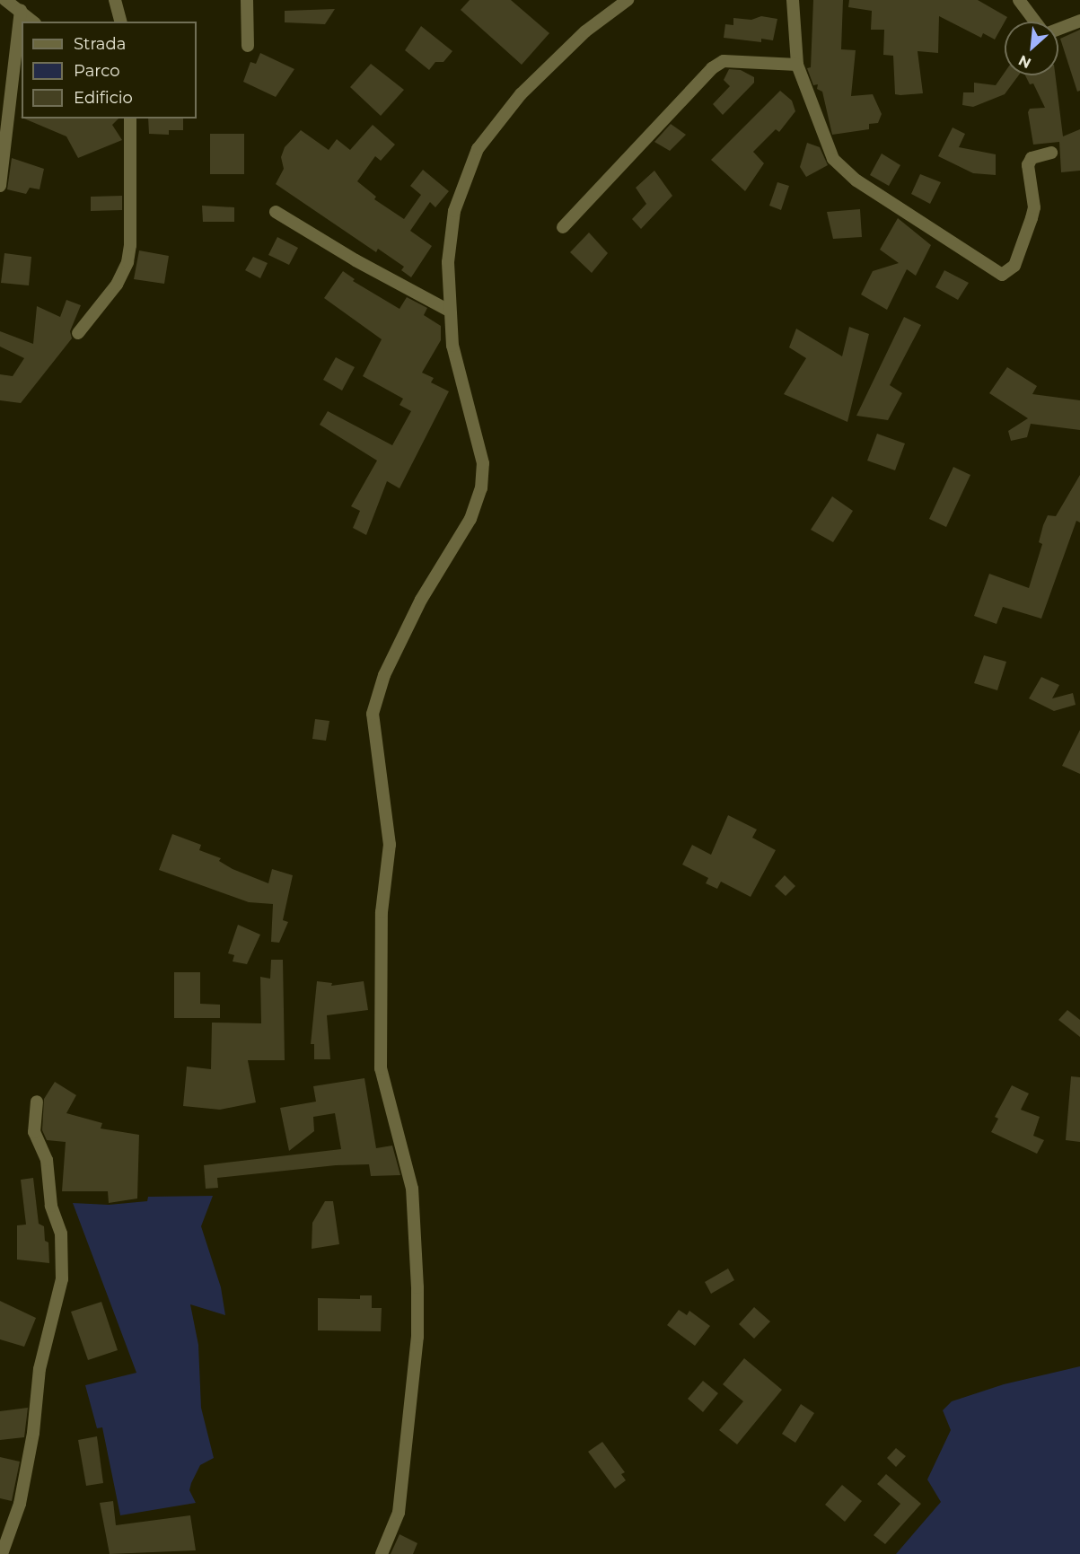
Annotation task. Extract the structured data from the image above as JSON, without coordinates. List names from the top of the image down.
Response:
{
  "legend": ["Strada", "Parco", "Edificio"],
  "north": "bottom left"
}
